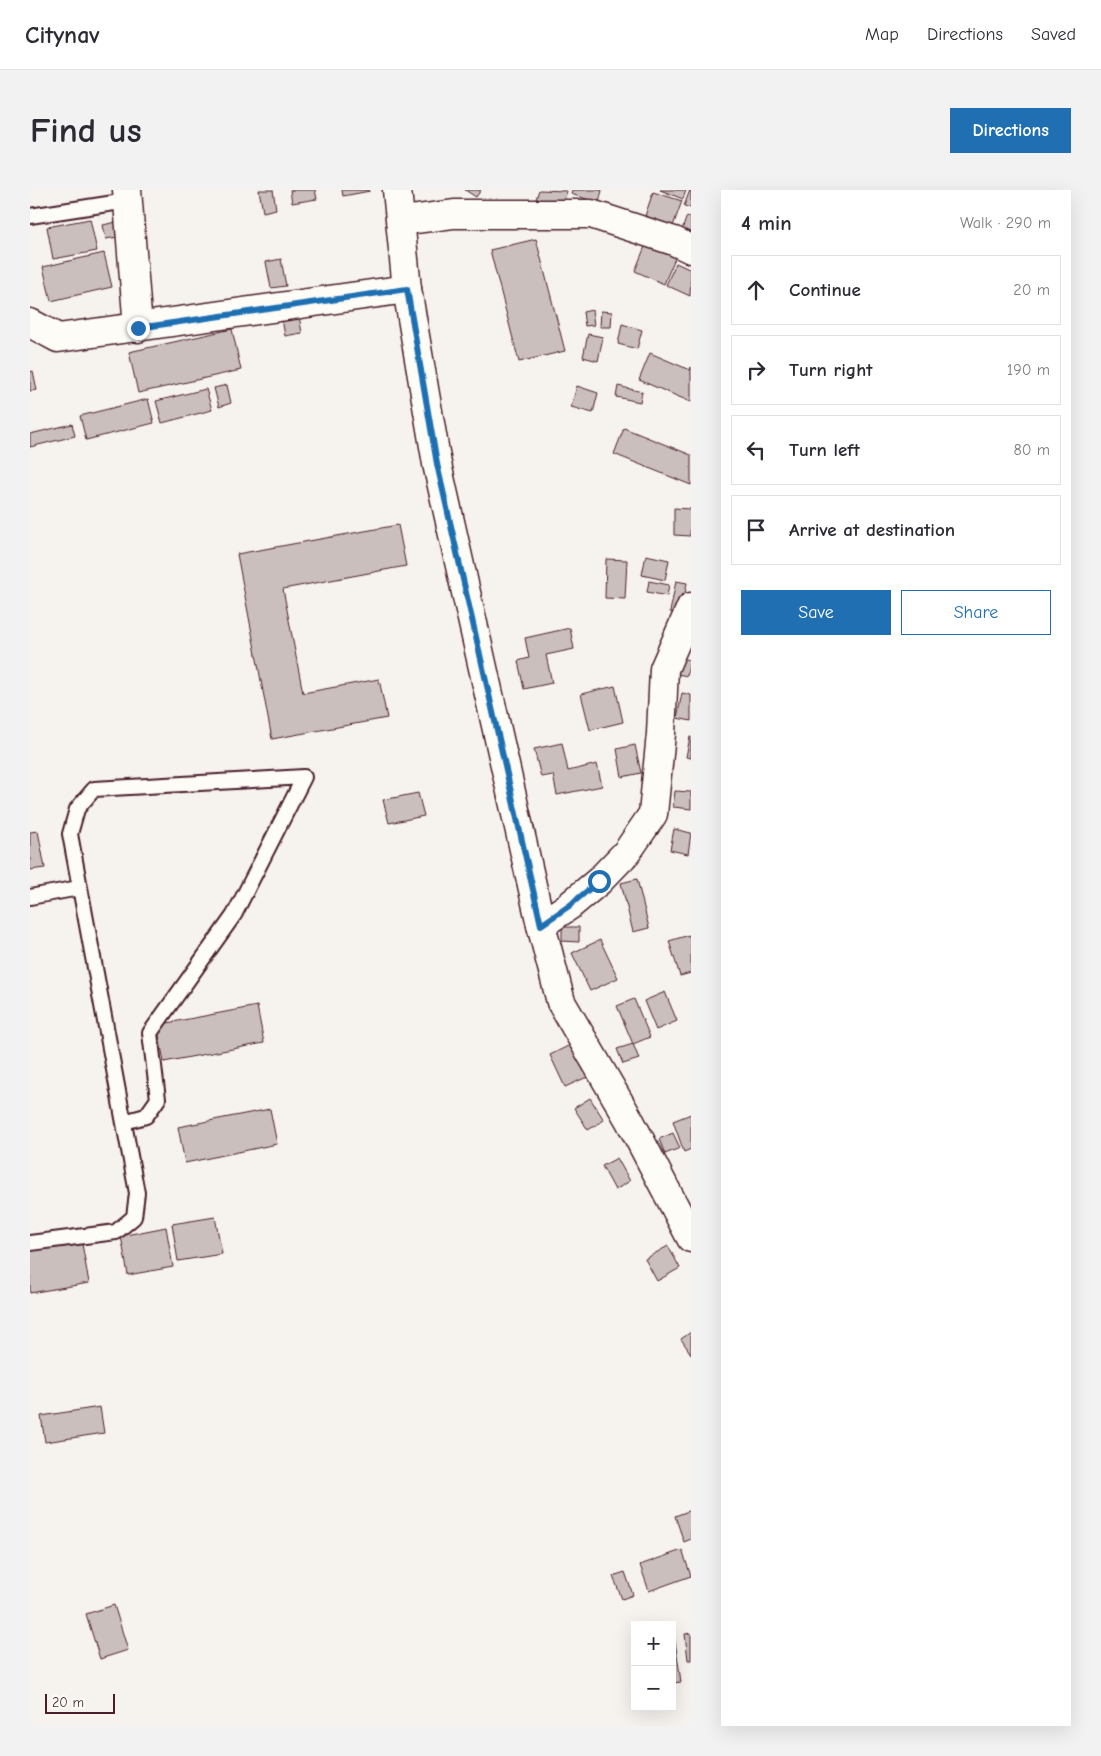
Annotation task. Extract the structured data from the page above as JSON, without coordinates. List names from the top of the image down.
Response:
{
  "scale_bar": "20 m",
  "page": {
    "header": "Citynav",
    "nav": ["Map", "Directions", "Saved"],
    "buttons": [
      "Directions",
      ["Save", "Share"]
    ],
    "title": "Find us",
    "heading": ["4 min", "Walk · 290 m"],
    "list": [
      ["Continue", "20 m"],
      ["Turn right", "190 m"],
      ["Turn left", "80 m"],
      "Arrive at destination"
    ],
    "map_buttons": ["+", "−"],
    "scale": "20 m"
  }
}
